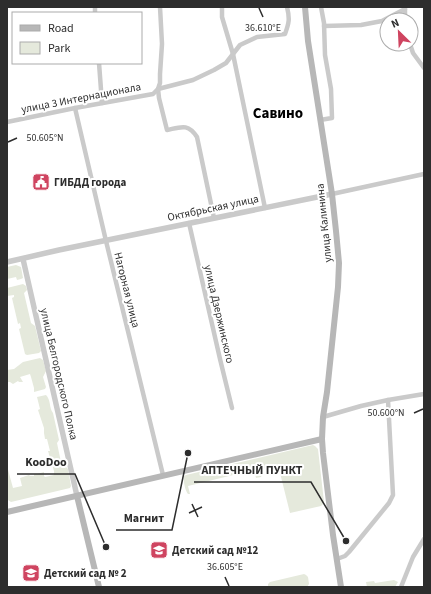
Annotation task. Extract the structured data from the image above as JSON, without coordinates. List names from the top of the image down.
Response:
{
  "streets": {
    "main road": ["улица Калинина", "улица Белгородского Полка"],
    "street": [
      "улица 3 Интернационала",
      "Октябрьская улица",
      "Нагорная улица",
      "улица Дзержинского"
    ]
  },
  "crossings": [
    ["улица 3 Интернационала", "Нагорная улица"],
    ["Октябрьская улица", "улица Калинина"],
    ["Октябрьская улица", "Нагорная улица"],
    ["Октябрьская улица", "улица Дзержинского"],
    ["Октябрьская улица", "улица Белгородского Полка"]
  ],
  "districts": ["Савино"],
  "places": {
    "public building": ["ГИБДД города"],
    "other": ["Магнит", "АПТЕЧНЫЙ ПУНКТ", "KooDoo"],
    "school or university": ["Детский сад №12", "Детский сад № 2"]
  },
  "legend": ["Road", "Park"],
  "north": "top left",
  "coordinates": [
    "36.610°E",
    "50.605°N",
    "50.600°N",
    "36.605°E"
  ]
}
